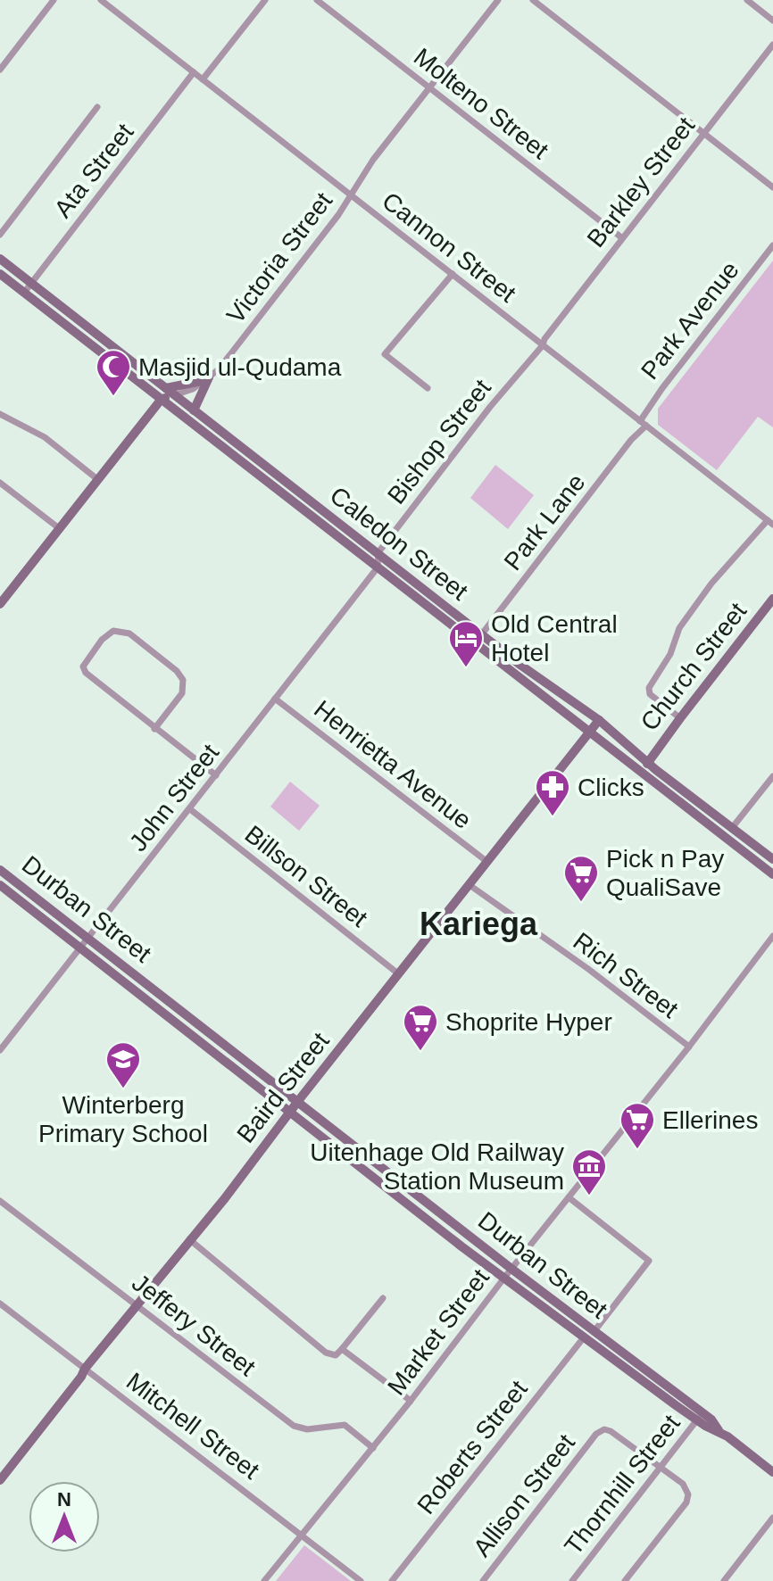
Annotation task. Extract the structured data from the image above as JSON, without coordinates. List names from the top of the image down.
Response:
{
  "streets": {
    "street": [
      "Molteno Street",
      "Ata Street",
      "Barkley Street",
      "Cannon Street",
      "Victoria Street",
      "Park Avenue",
      "Bishop Street",
      "Park Lane",
      "Caledon Street",
      "Church Street",
      "Henrietta Avenue",
      "John Street",
      "Billson Street",
      "Durban Street",
      "Rich Street",
      "Baird Street",
      "Jeffery Street",
      "Market Street",
      "Mitchell Street",
      "Roberts Street",
      "Thornhill Street",
      "Allison Street"
    ]
  },
  "crossings": [
    ["Molteno Street", "Barkley Street"],
    ["Molteno Street", "Victoria Street"],
    ["Ata Street", "Cannon Street"],
    ["Ata Street", "Caledon Street"],
    ["Barkley Street", "Cannon Street"],
    ["Barkley Street", "Bishop Street"],
    ["Cannon Street", "Victoria Street"],
    ["Cannon Street", "Park Avenue"],
    ["Cannon Street", "Bishop Street"],
    ["Cannon Street", "Park Lane"],
    ["Victoria Street", "Caledon Street"],
    ["Park Avenue", "Park Lane"],
    ["Bishop Street", "Caledon Street"],
    ["Park Lane", "Caledon Street"],
    ["Caledon Street", "Church Street"],
    ["Caledon Street", "John Street"],
    ["Caledon Street", "Baird Street"],
    ["Henrietta Avenue", "John Street"],
    ["Henrietta Avenue", "Baird Street"],
    ["John Street", "Billson Street"],
    ["John Street", "Durban Street"],
    ["Billson Street", "Baird Street"],
    ["Durban Street", "Baird Street"],
    ["Durban Street", "Market Street"],
    ["Durban Street", "Roberts Street"],
    ["Durban Street", "Thornhill Street"],
    ["Rich Street", "Baird Street"],
    ["Rich Street", "Market Street"],
    ["Baird Street", "Jeffery Street"],
    ["Baird Street", "Mitchell Street"],
    ["Jeffery Street", "Market Street"],
    ["Market Street", "Mitchell Street"],
    ["Thornhill Street", "Allison Street"]
  ],
  "districts": ["Kariega"],
  "places": {
    "mosque": ["Masjid ul-Qudama"],
    "hotel": ["Old Central Hotel"],
    "pharmacy": ["Clicks"],
    "supermarket": ["Pick n Pay QualiSave", "Shoprite Hyper", "Ellerines"],
    "school or university": ["Winterberg Primary School"],
    "museum": ["Uitenhage Old Railway Station Museum"]
  },
  "north": "top"
}
